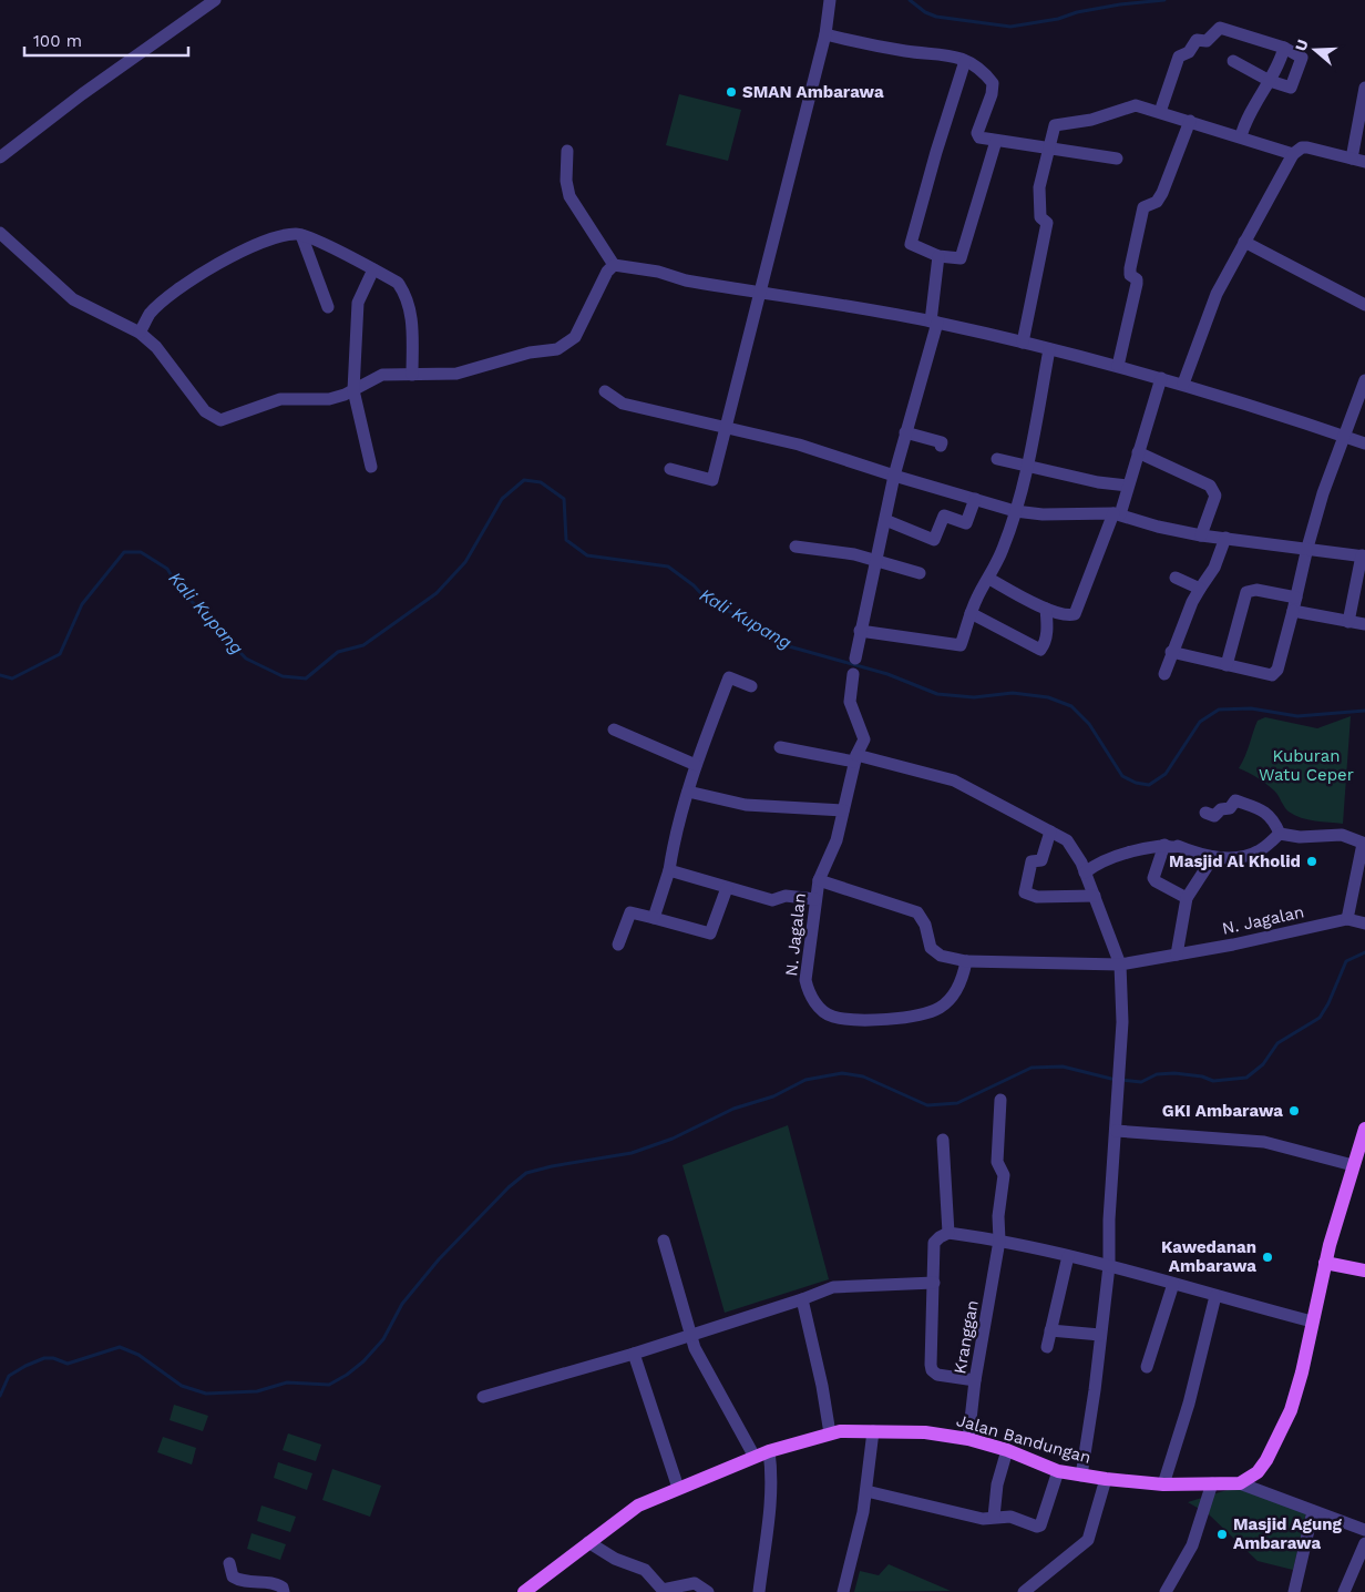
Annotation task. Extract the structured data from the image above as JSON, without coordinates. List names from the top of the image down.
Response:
{
  "streets": {
    "main road": ["Jalan Bandungan"],
    "street": ["N. Jagalan", "Kranggan"]
  },
  "crossings": [
    ["Kranggan", "Jalan Bandungan"]
  ],
  "water": ["Kali Kupang"],
  "parks": ["Kuburan Watu Ceper"],
  "places": [
    "SMAN Ambarawa",
    "Masjid Al Kholid",
    "GKI Ambarawa",
    "Kawedanan Ambarawa",
    "Masjid Agung Ambarawa"
  ],
  "scale_bar": "100 m",
  "north": "left"
}
